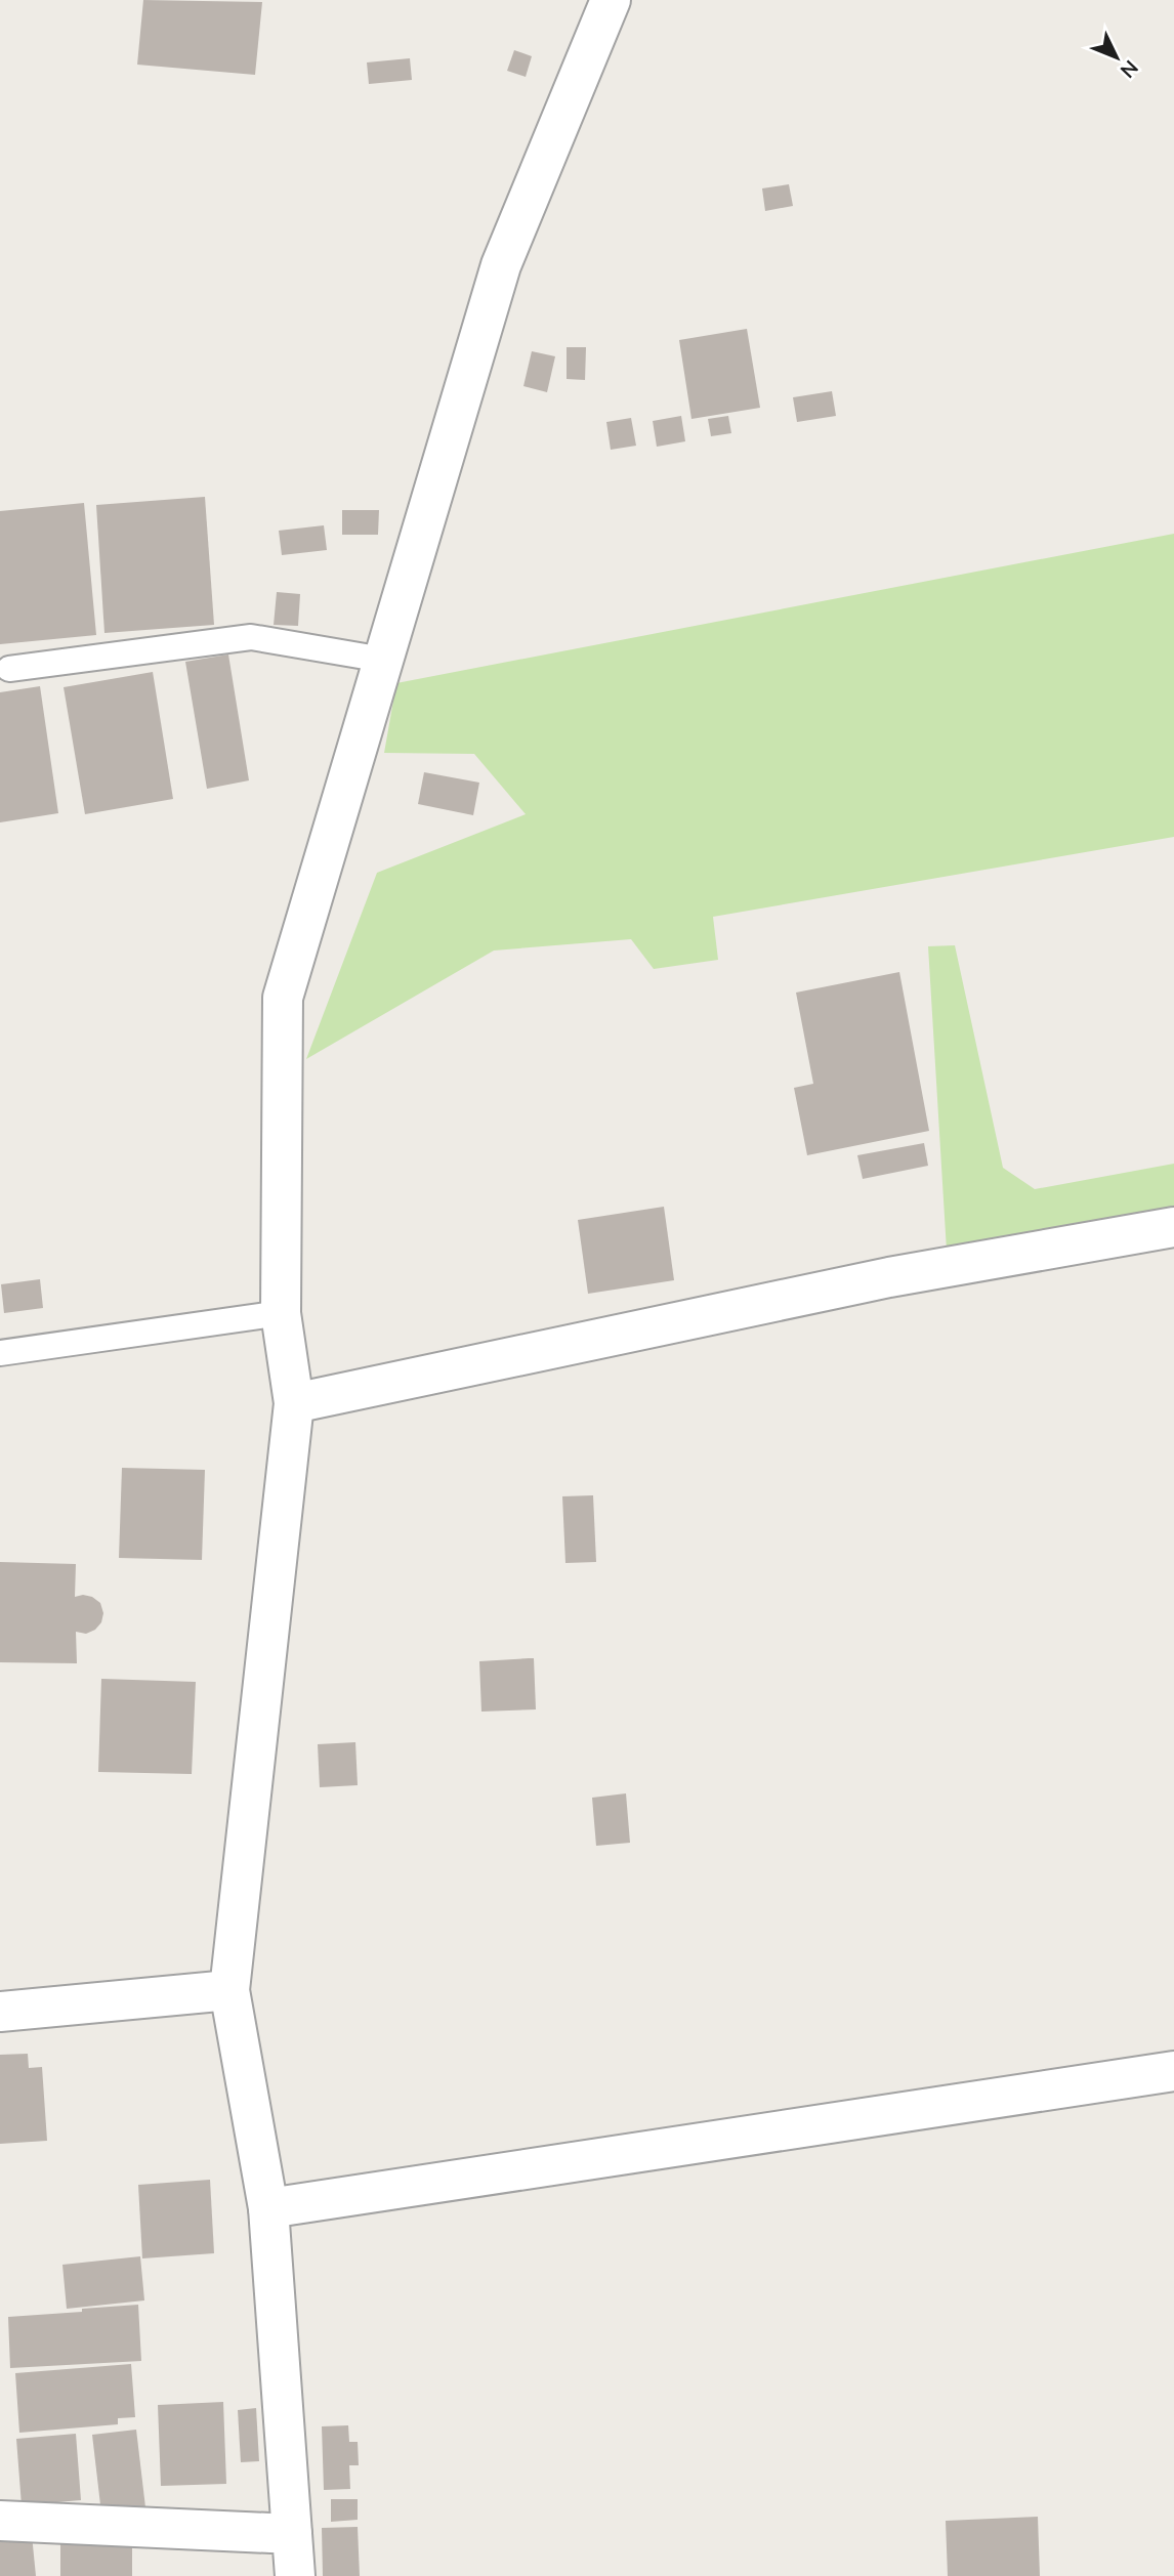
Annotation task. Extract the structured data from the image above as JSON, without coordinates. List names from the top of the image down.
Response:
{
  "north": "bottom right"
}
